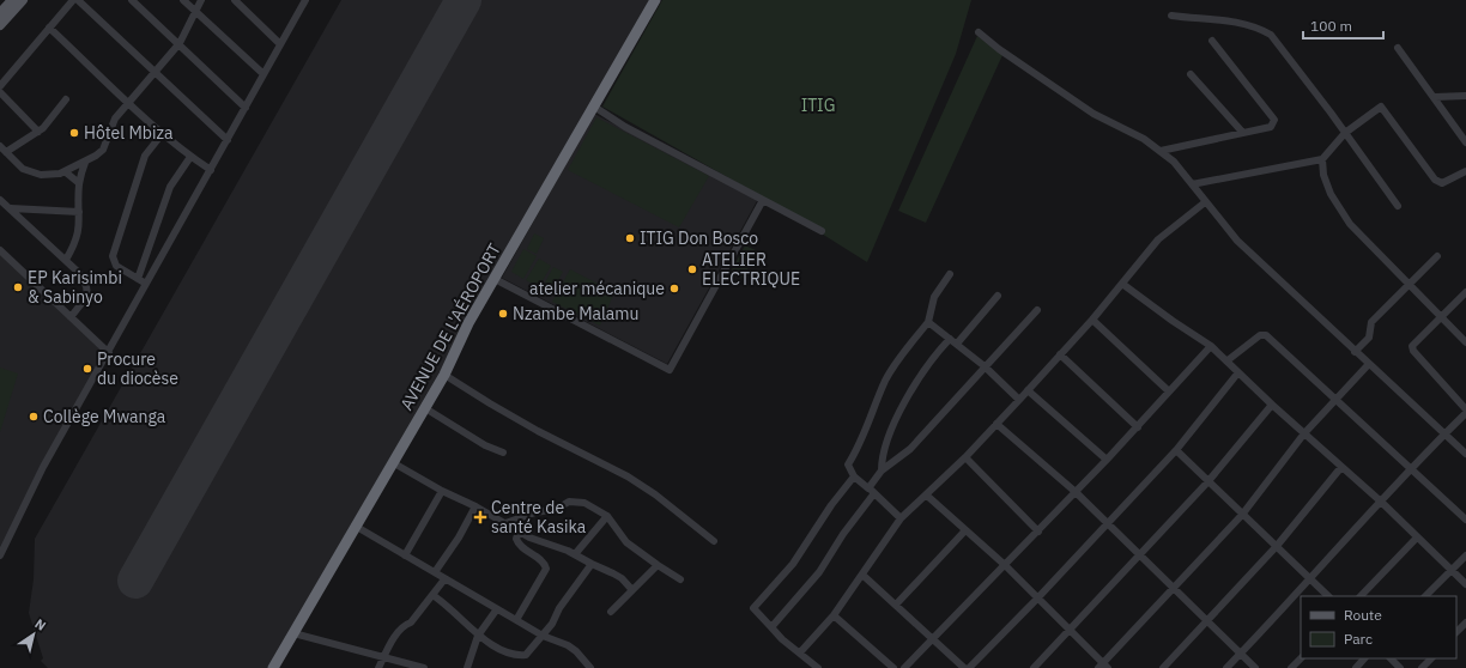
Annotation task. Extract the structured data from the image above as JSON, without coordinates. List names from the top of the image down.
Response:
{
  "streets": {
    "highway": ["AVENUE DE L'AÉROPORT"]
  },
  "parks": ["ITIG"],
  "places": {
    "other": [
      "Hôtel Mbiza",
      "ITIG Don Bosco",
      "ATELIER ELECTRIQUE",
      "EP Karisimbi & Sabinyo",
      "atelier mécanique",
      "Nzambe Malamu",
      "Procure du diocèse",
      "Collège Mwanga"
    ],
    "health": ["Centre de santé Kasika"]
  },
  "legend": ["Route", "Parc"],
  "scale_bar": "100 m",
  "north": "top right"
}
